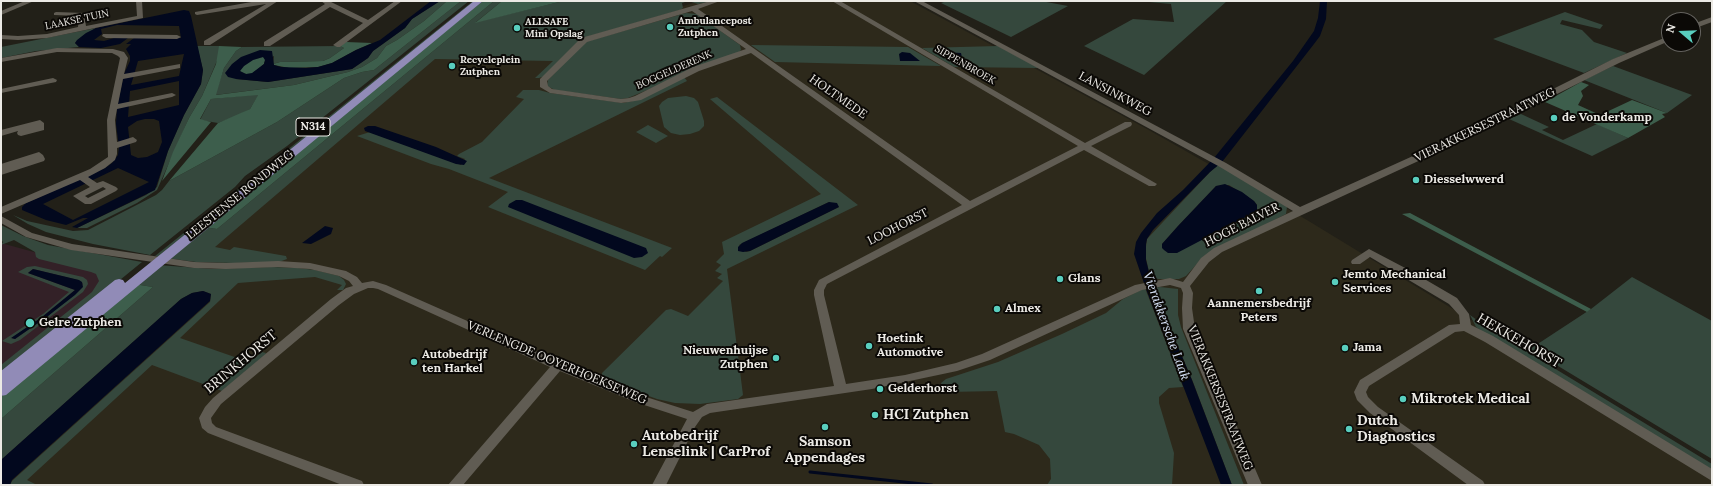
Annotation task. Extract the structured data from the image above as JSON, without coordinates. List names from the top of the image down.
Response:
{
  "streets": {
    "main road": ["N314", "LEESTENSE RONDWEG"],
    "street": [
      "LAAKSE TUIN",
      "SIPPENBROEK",
      "BOGGELDERENK",
      "LANSINKWEG",
      "HOLTMEDE",
      "VIERAKKERSESTRAATWEG",
      "HOGE BALVER",
      "LOOHORST",
      "HEKKEHORST",
      "BRINKHORST",
      "VERLENGDE OOYERHOEKSEWEG"
    ]
  },
  "crossings": [
    ["SIPPENBROEK", "LOOHORST"],
    ["BOGGELDERENK", "HOLTMEDE"],
    ["LANSINKWEG", "VIERAKKERSESTRAATWEG"],
    ["LANSINKWEG", "HOGE BALVER"],
    ["HOLTMEDE", "LOOHORST"],
    ["VIERAKKERSESTRAATWEG", "HOGE BALVER"],
    ["BRINKHORST", "VERLENGDE OOYERHOEKSEWEG"]
  ],
  "water": ["Vierakkersche Laak"],
  "places": [
    "Ambulancepost Zutphen",
    "ALLSAFE Mini Opslag",
    "Recycleplein Zutphen",
    "de Vonderkamp",
    "Diesselwwerd",
    "Glans",
    "Jemto Mechanical Services",
    "Aannemersbedrijf Peters",
    "Almex",
    "Gelre Zutphen",
    "Hoetink Automotive",
    "Jama",
    "Nieuwenhuijse Zutphen",
    "Autobedrijf ten Harkel",
    "Gelderhorst",
    "Mikrotek Medical",
    "HCI Zutphen",
    "Samson Appendages",
    "Dutch Diagnostics",
    "Autobedrijf Lenselink | CarProf"
  ],
  "north": "left"
}
